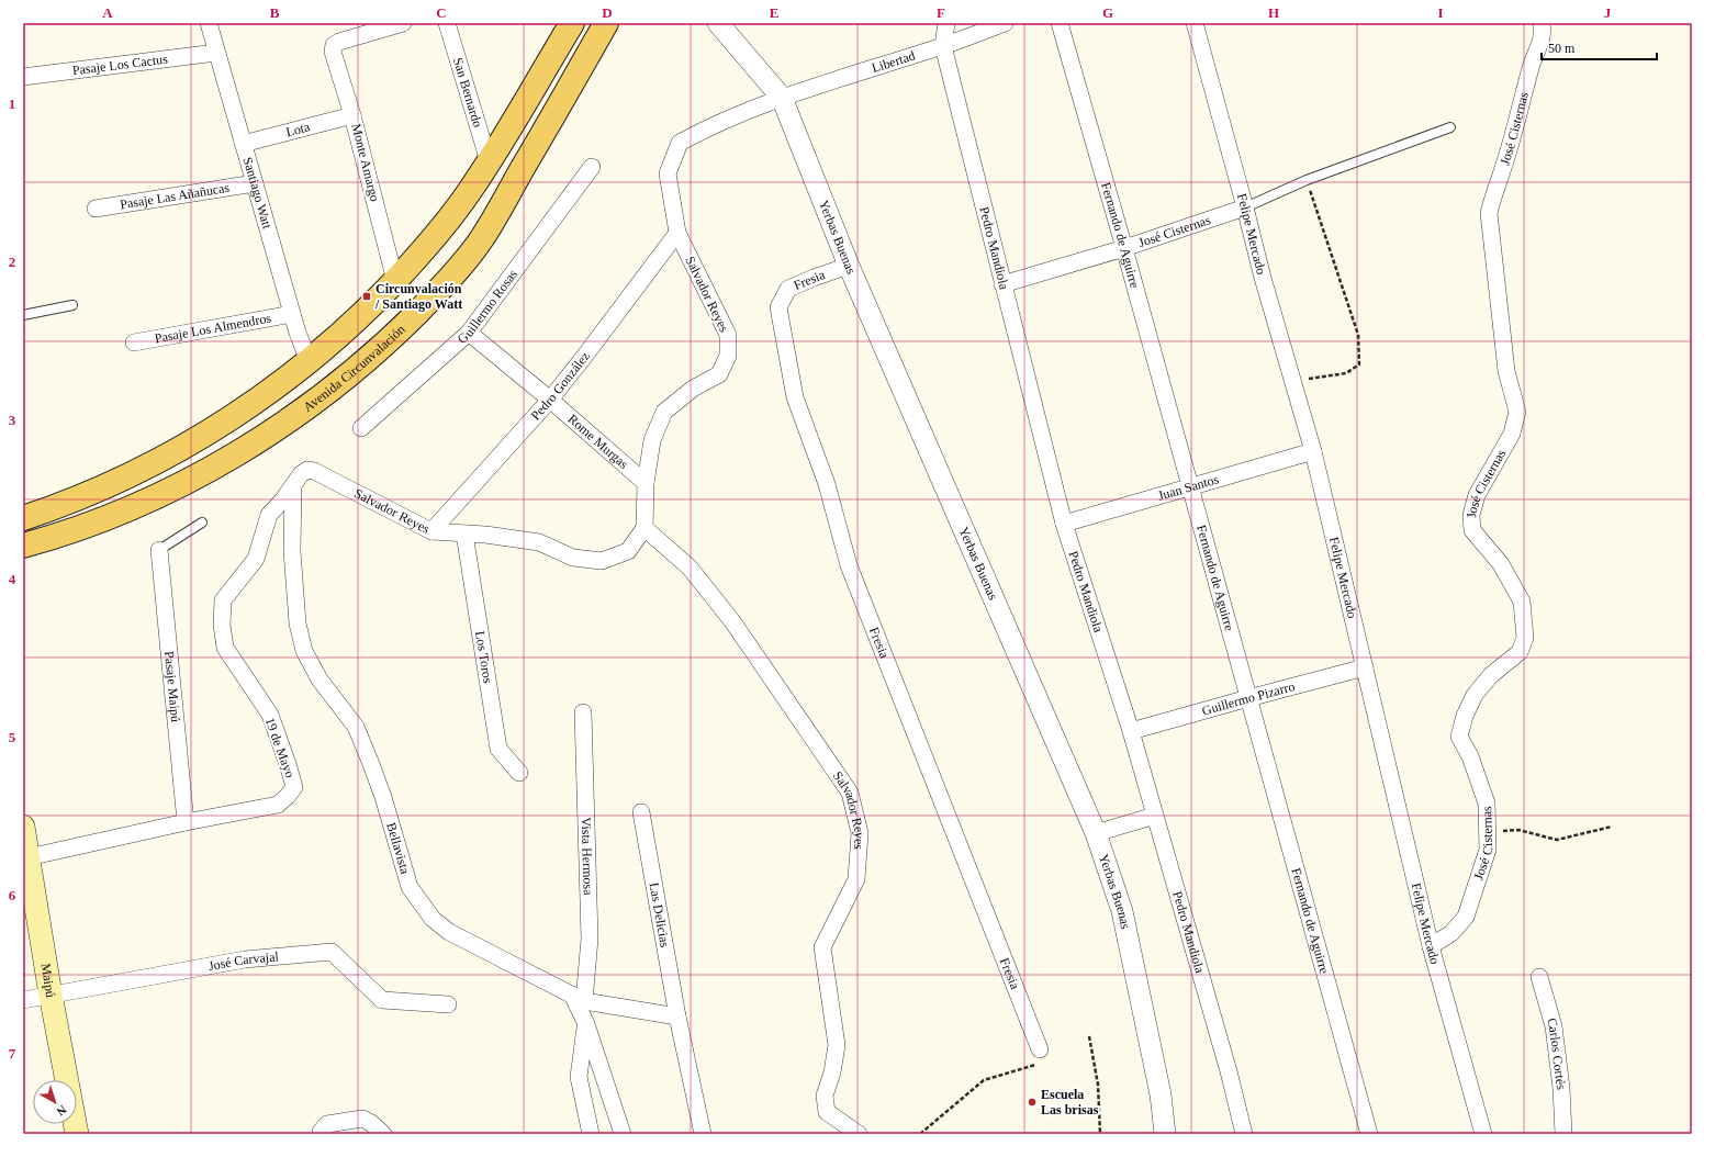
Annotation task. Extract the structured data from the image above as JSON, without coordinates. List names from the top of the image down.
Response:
{
  "streets": {
    "main road": ["Avenida Circunvalación", "Maipú"],
    "street": [
      "Libertad",
      "Pasaje Los Cactus",
      "San Bernardo",
      "José Cisternas",
      "Lota",
      "Monte Amargo",
      "Santiago Watt",
      "Pasaje Las Añañucas",
      "Felipe Mercado",
      "Fernando de Aguirre",
      "Yerbas Buenas",
      "Pedro Mandiola",
      "Fresia",
      "Salvador Reyes",
      "Guillermo Rosas",
      "Pasaje Los Almendros",
      "Pedro González",
      "Rome Murgas",
      "Juan Santos",
      "Los Toros",
      "Pasaje Maipú",
      "Guillermo Pizarro",
      "19 de Mayo",
      "Bellavista",
      "Vista Hermosa",
      "Las Delicias",
      "José Carvajal",
      "Carlos Cortés"
    ]
  },
  "crossings": [
    ["Libertad", "Yerbas Buenas"],
    ["Libertad", "Pedro Mandiola"],
    ["Libertad", "Salvador Reyes"],
    ["Pasaje Los Cactus", "Santiago Watt"],
    ["José Cisternas", "Felipe Mercado"],
    ["José Cisternas", "Fernando de Aguirre"],
    ["José Cisternas", "Pedro Mandiola"],
    ["Lota", "Monte Amargo"],
    ["Lota", "Santiago Watt"],
    ["Santiago Watt", "Pasaje Las Añañucas"],
    ["Santiago Watt", "Pasaje Los Almendros"],
    ["Felipe Mercado", "Juan Santos"],
    ["Felipe Mercado", "Guillermo Pizarro"],
    ["Fernando de Aguirre", "Juan Santos"],
    ["Fernando de Aguirre", "Guillermo Pizarro"],
    ["Yerbas Buenas", "Fresia"],
    ["Yerbas Buenas", "Salvador Reyes"],
    ["Pedro Mandiola", "Juan Santos"],
    ["Pedro Mandiola", "Guillermo Pizarro"],
    ["Salvador Reyes", "Pedro González"],
    ["Salvador Reyes", "Rome Murgas"],
    ["Salvador Reyes", "Los Toros"],
    ["Salvador Reyes", "19 de Mayo"],
    ["Salvador Reyes", "Bellavista"],
    ["Guillermo Rosas", "Rome Murgas"],
    ["Pedro González", "Rome Murgas"],
    ["Pasaje Maipú", "19 de Mayo"],
    ["19 de Mayo", "Bellavista"],
    ["19 de Mayo", "Maipú"],
    ["Bellavista", "Vista Hermosa"],
    ["José Carvajal", "Maipú"]
  ],
  "places": {
    "transit": ["Circunvalación / Santiago Watt"],
    "other": ["Escuela Las brisas"]
  },
  "scale_bar": "50 m",
  "north": "bottom right",
  "grid": {
    "columns": [
      "A",
      "B",
      "C",
      "D",
      "E",
      "F",
      "G",
      "H",
      "I",
      "J"
    ],
    "rows": [
      "1",
      "2",
      "3",
      "4",
      "5",
      "6",
      "7"
    ]
  }
}
